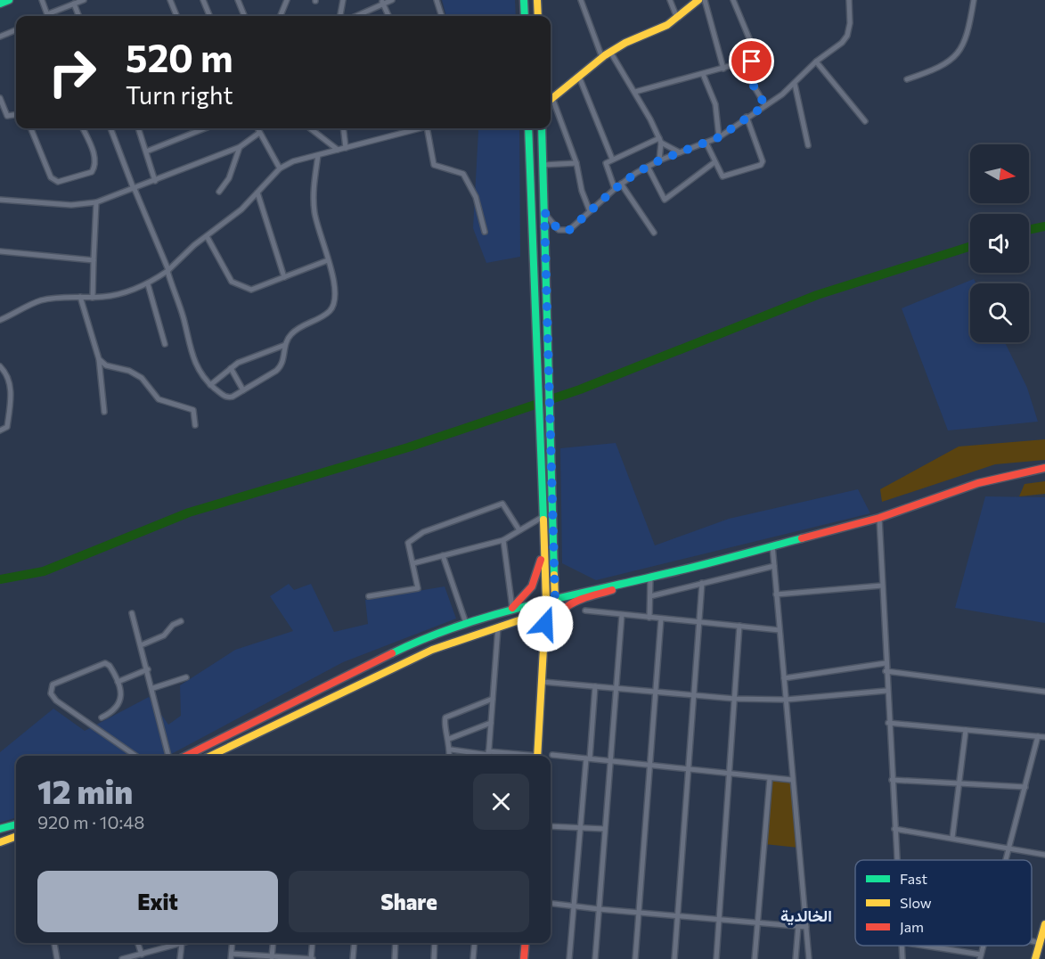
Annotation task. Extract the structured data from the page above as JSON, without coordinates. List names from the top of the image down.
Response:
{
  "districts": ["الخالدية"],
  "legend": ["Fast", "Slow", "Jam"],
  "north": "right",
  "page": {
    "turn": ["520 m", "Turn right"],
    "heading": ["12 min", "920 m · 10:48"],
    "buttons": ["Exit", "Share"]
  }
}
